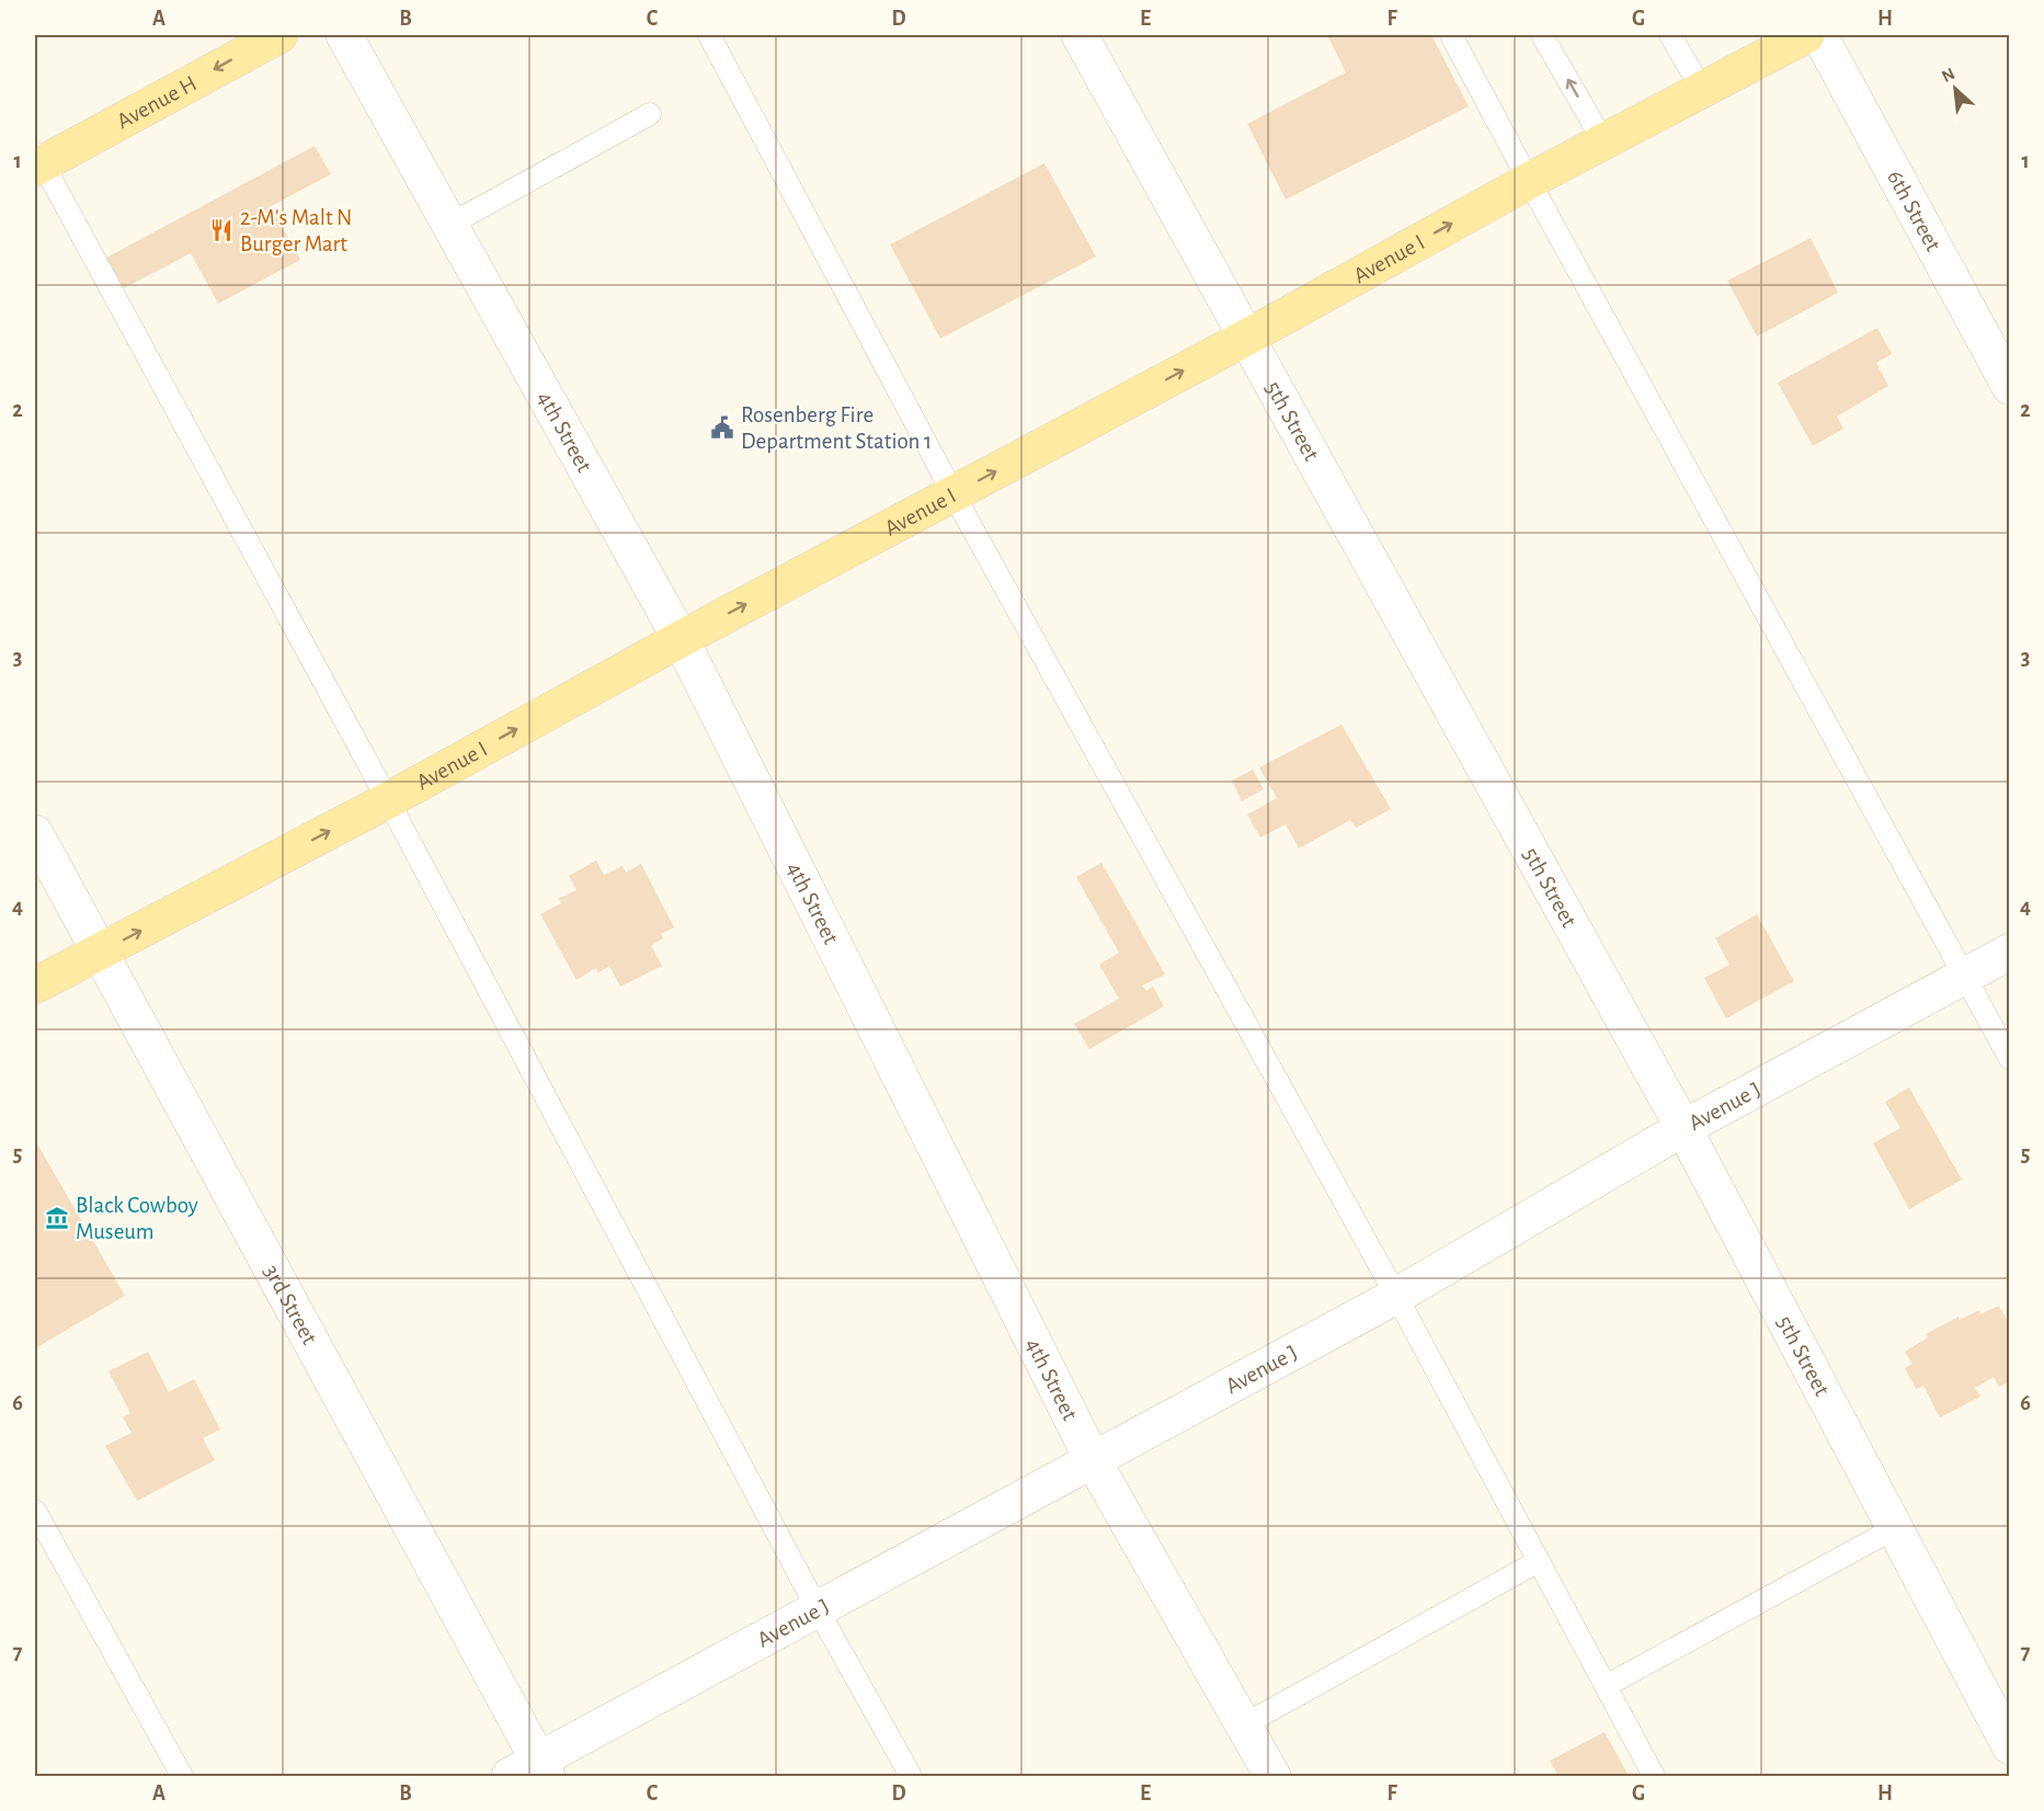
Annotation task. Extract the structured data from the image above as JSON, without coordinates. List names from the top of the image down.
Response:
{
  "streets": {
    "main road": ["Avenue H", "Avenue I"],
    "street": [
      "6th Street",
      "5th Street",
      "4th Street",
      "Avenue J",
      "3rd Street"
    ]
  },
  "crossings": [
    ["Avenue I", "5th Street"],
    ["Avenue I", "4th Street"],
    ["Avenue I", "3rd Street"],
    ["5th Street", "Avenue J"],
    ["4th Street", "Avenue J"],
    ["Avenue J", "3rd Street"]
  ],
  "one_way": ["Avenue H", "Avenue I"],
  "places": {
    "restaurant": ["2-M's Malt N Burger Mart"],
    "public building": ["Rosenberg Fire Department Station 1"],
    "museum": ["Black Cowboy Museum"]
  },
  "north": "top left",
  "grid": {
    "columns": [
      "A",
      "B",
      "C",
      "D",
      "E",
      "F",
      "G",
      "H"
    ],
    "rows": [
      "1",
      "2",
      "3",
      "4",
      "5",
      "6",
      "7"
    ]
  }
}
